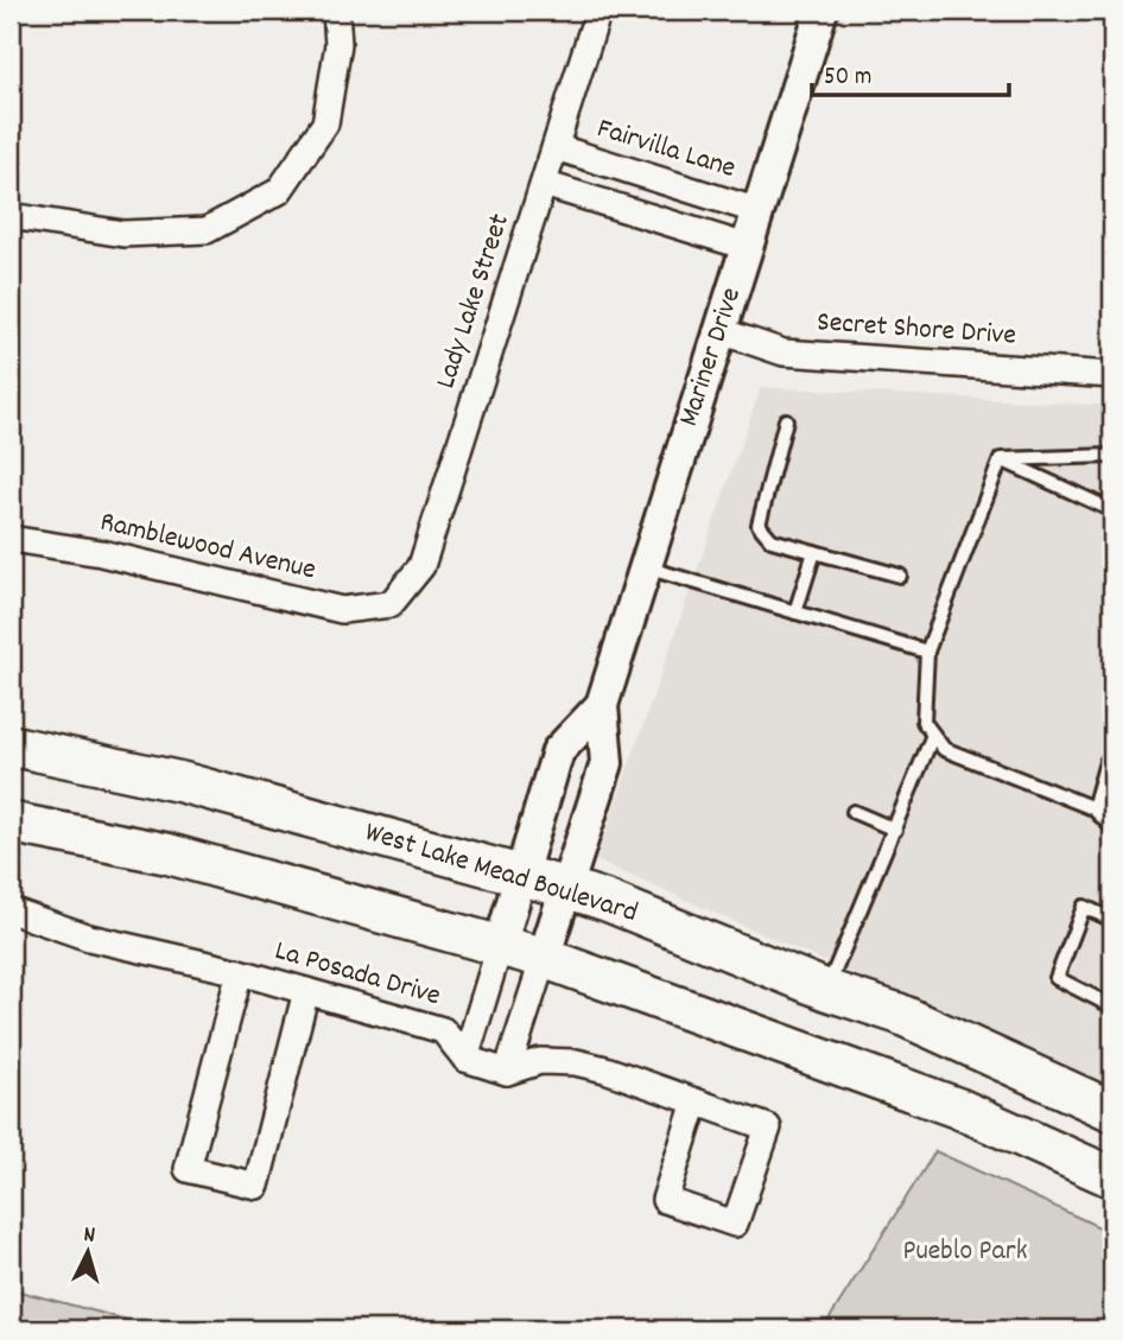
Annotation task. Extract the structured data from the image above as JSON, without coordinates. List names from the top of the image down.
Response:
{
  "streets": {
    "main road": ["West Lake Mead Boulevard"],
    "street": [
      "Fairvilla Lane",
      "Lady Lake Street",
      "Secret Shore Drive",
      "Mariner Drive",
      "Ramblewood Avenue",
      "La Posada Drive"
    ]
  },
  "crossings": [
    ["Fairvilla Lane", "Lady Lake Street"],
    ["Fairvilla Lane", "Mariner Drive"],
    ["Lady Lake Street", "Ramblewood Avenue"],
    ["Secret Shore Drive", "Mariner Drive"],
    ["Mariner Drive", "West Lake Mead Boulevard"],
    ["Mariner Drive", "La Posada Drive"]
  ],
  "parks": ["Pueblo Park"],
  "scale_bar": "50 m",
  "north": "top"
}
